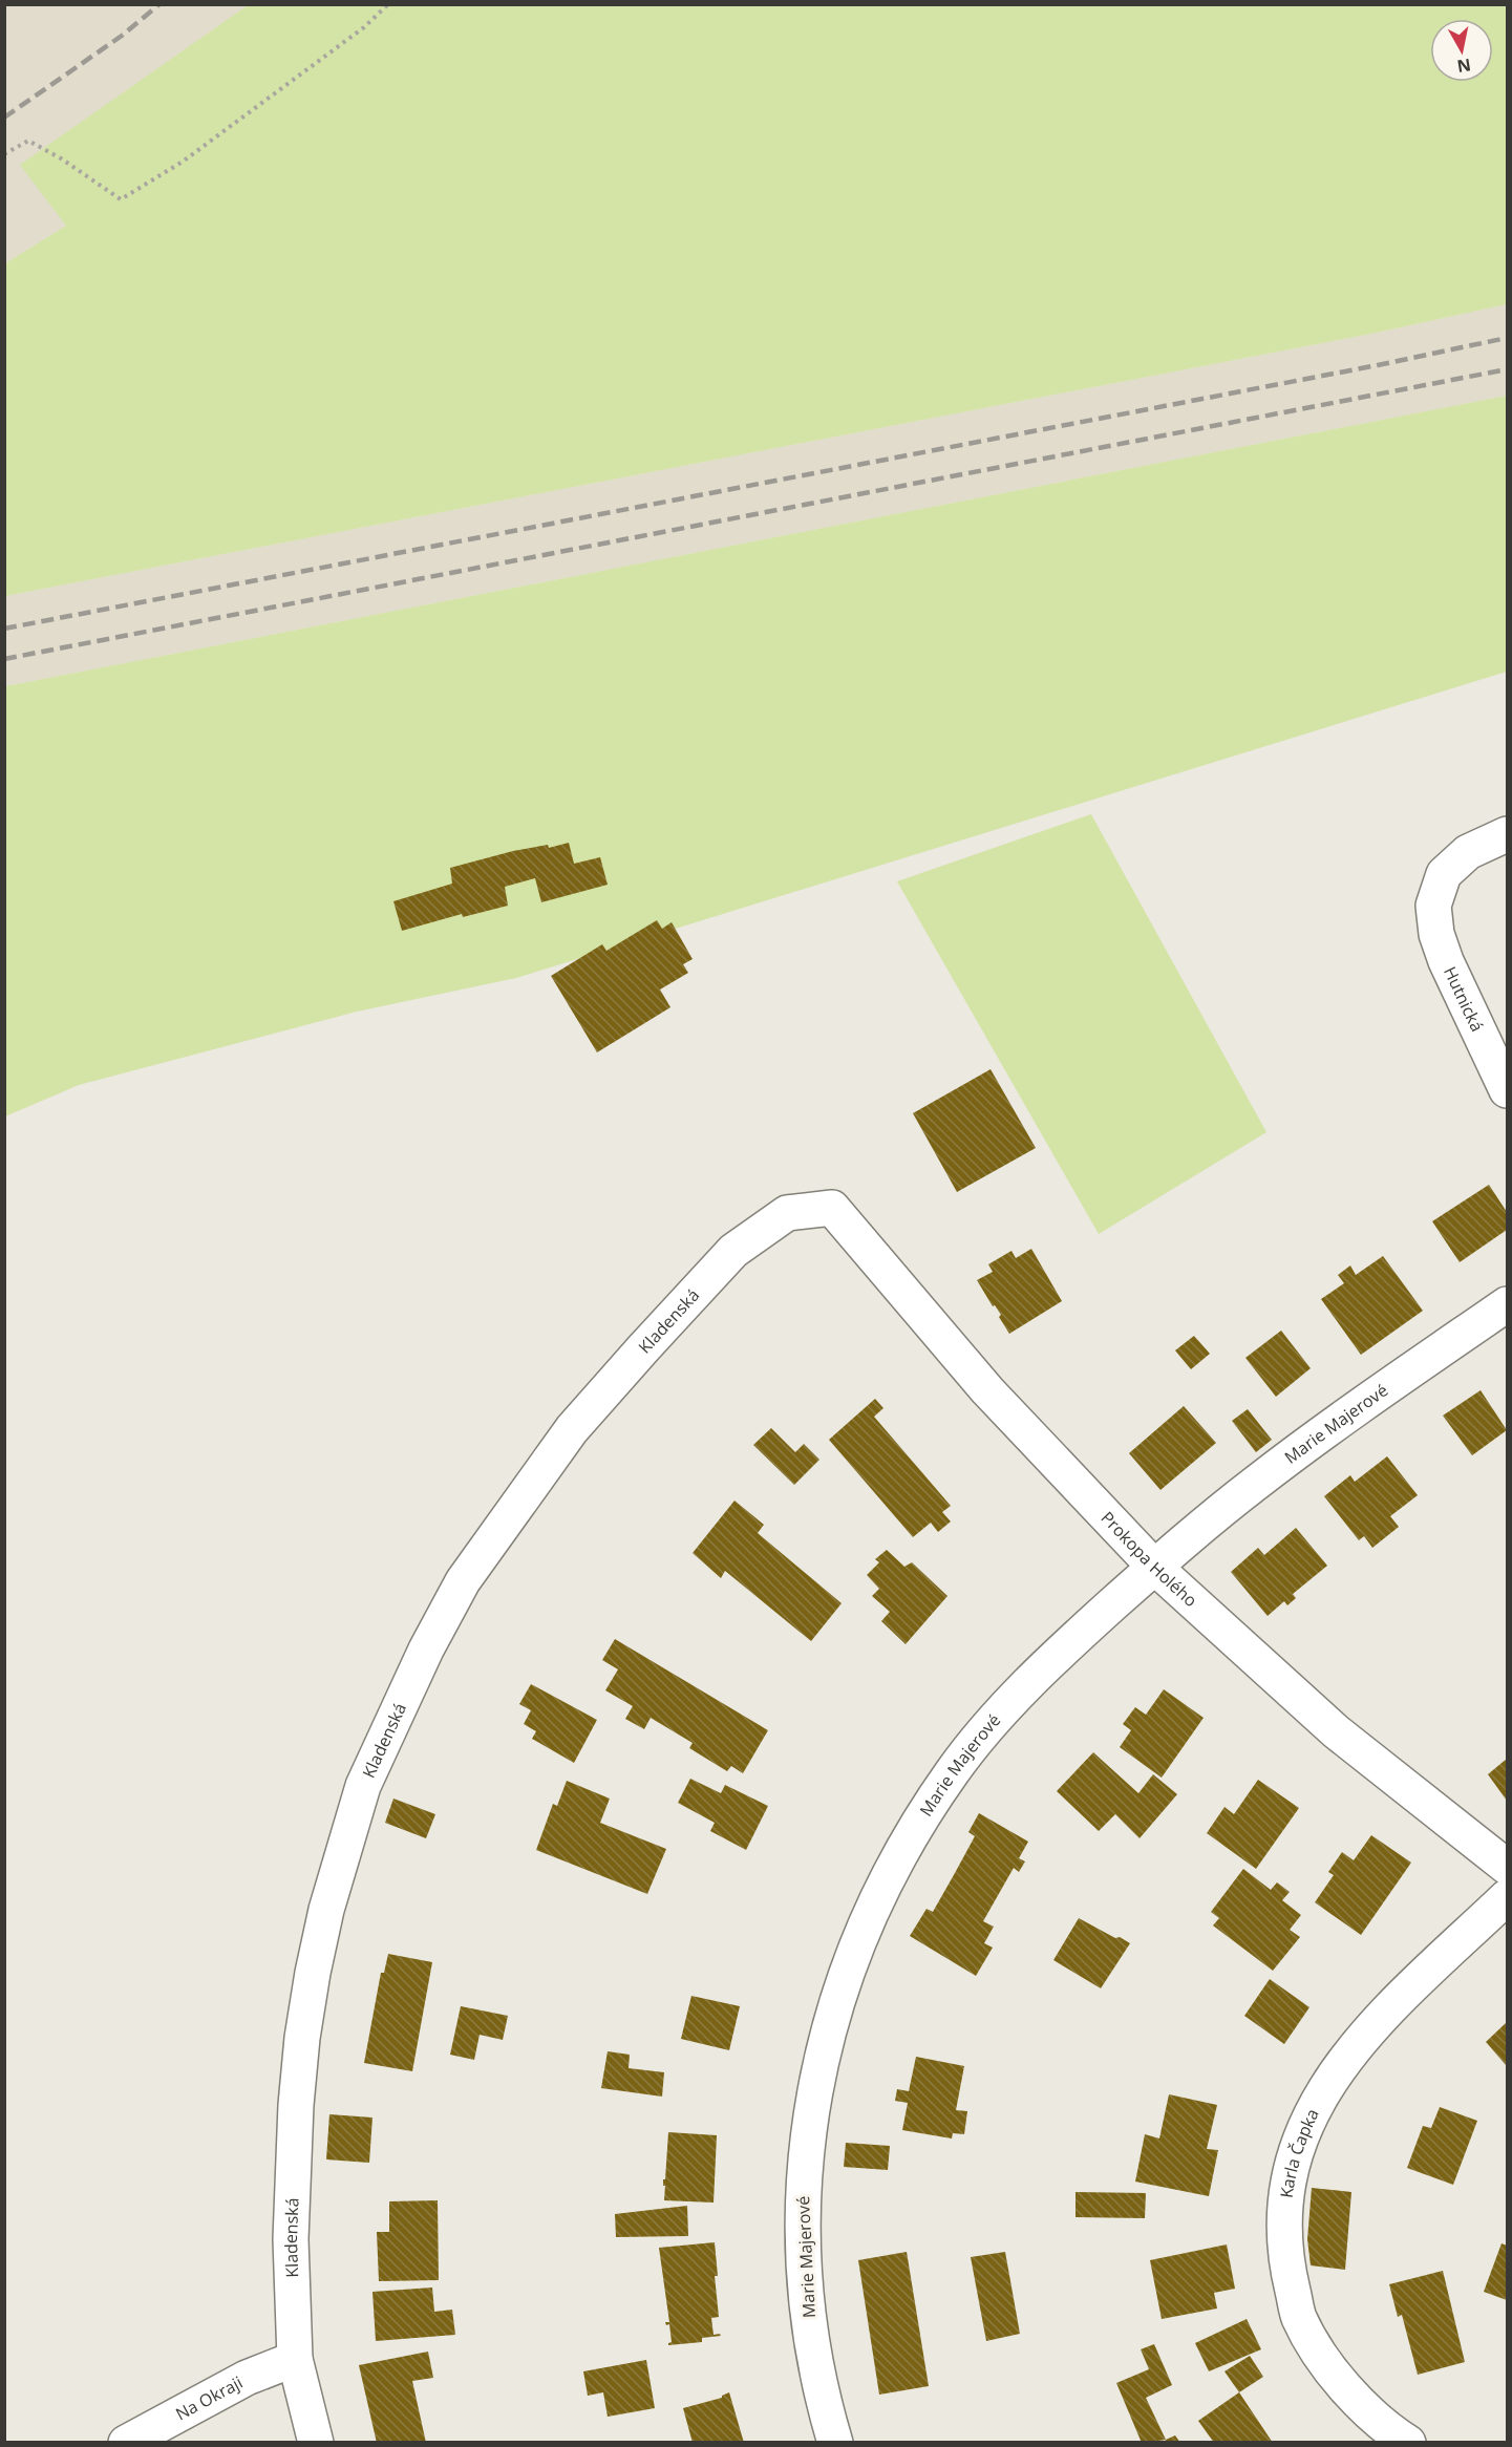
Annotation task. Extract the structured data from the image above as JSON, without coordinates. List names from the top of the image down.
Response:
{
  "streets": {
    "street": [
      "Hutnická",
      "Kladenská",
      "Marie Majerové",
      "Prokopa Holého",
      "Karla Čapka",
      "Na Okraji"
    ]
  },
  "crossings": [
    ["Kladenská", "Prokopa Holého"],
    ["Kladenská", "Na Okraji"],
    ["Marie Majerové", "Prokopa Holého"]
  ],
  "north": "bottom"
}
